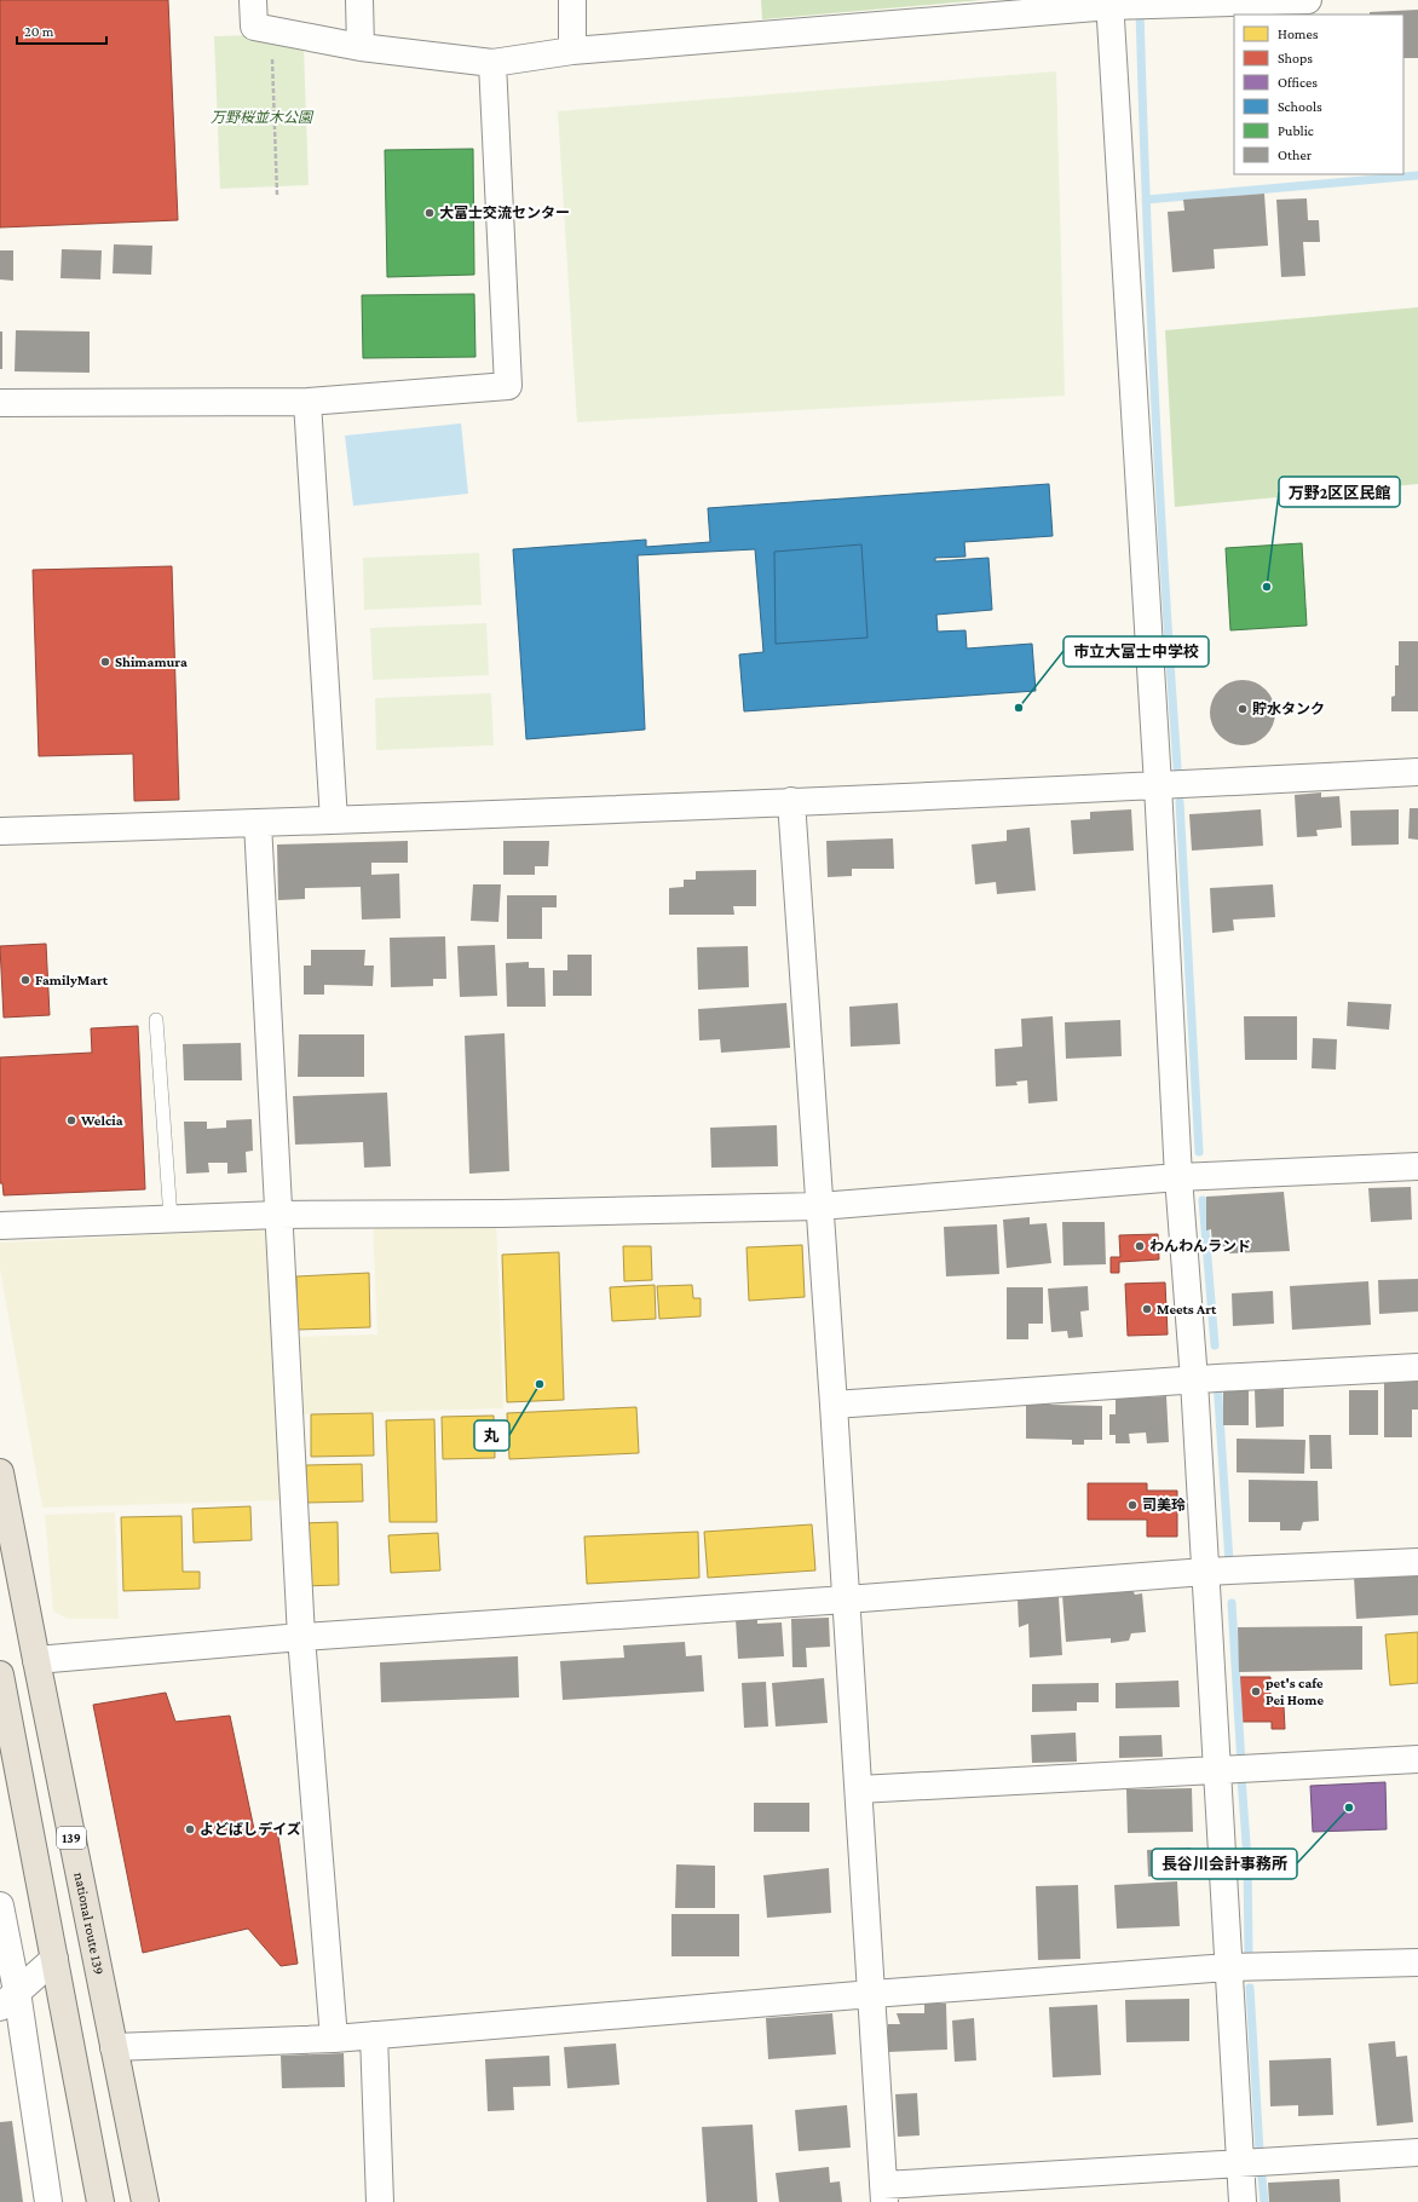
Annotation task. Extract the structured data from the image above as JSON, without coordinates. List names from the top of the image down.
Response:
{
  "streets": {
    "highway": ["139", "national route 139"]
  },
  "parks": ["万野桜並木公園"],
  "places": [
    "大富士交流センター",
    "万野2区区民館",
    "Shimamura",
    "市立大富士中学校",
    "貯水タンク",
    "FamilyMart",
    "Welcia",
    "わんわんランド",
    "Meets Art",
    "丸",
    "司美玲",
    "pet's cafe Pei Home",
    "長谷川会計事務所",
    "よどばしデイズ"
  ],
  "legend": [
    "Homes",
    "Shops",
    "Offices",
    "Schools",
    "Public",
    "Other"
  ],
  "scale_bar": "20 m"
}
